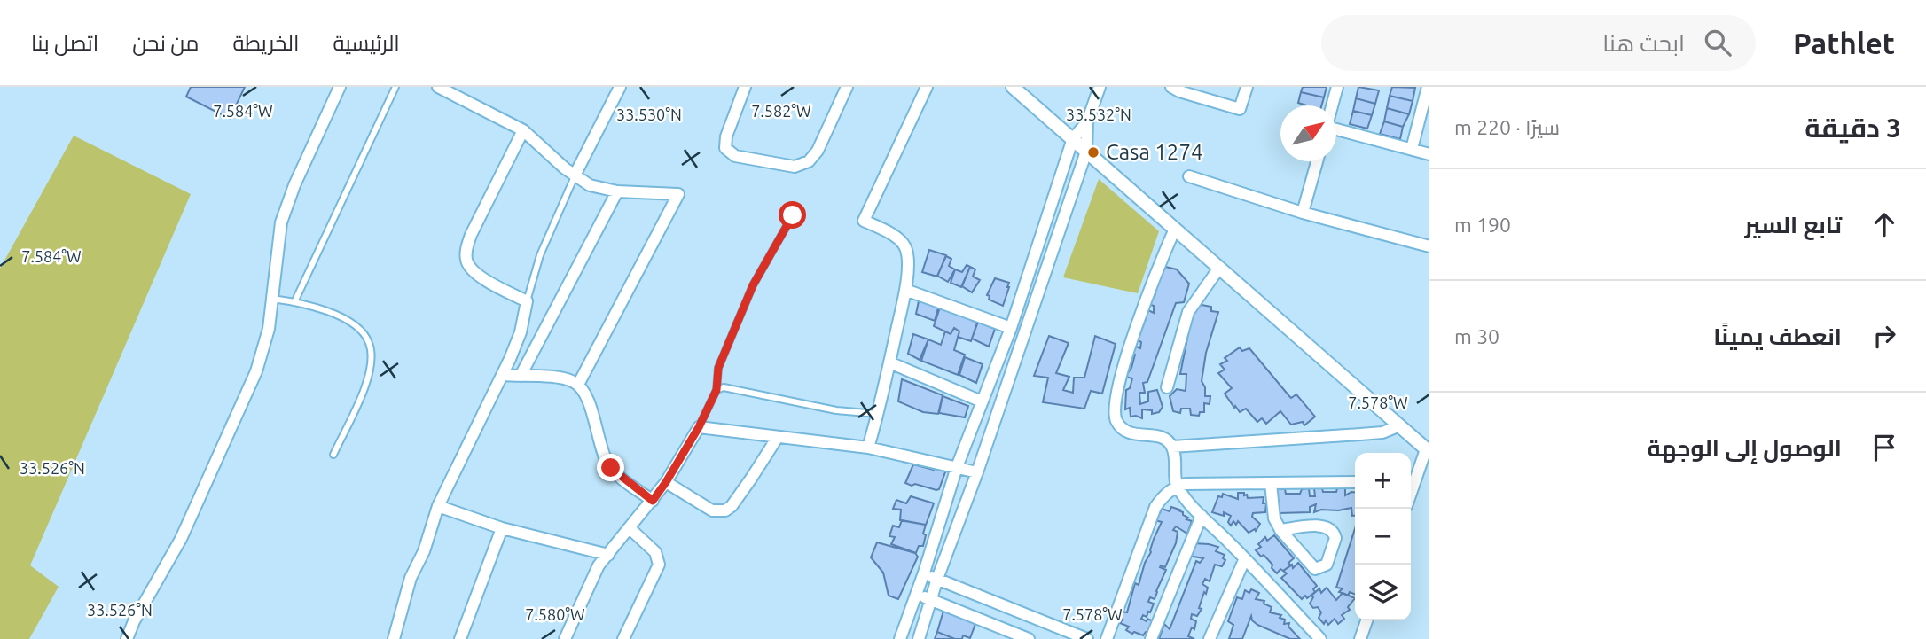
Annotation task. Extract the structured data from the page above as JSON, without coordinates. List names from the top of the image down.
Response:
{
  "places": ["Casa 1274"],
  "north": "top right",
  "page": {
    "header": "Pathlet",
    "search": "ابحث هنا",
    "nav": [
      "الرئيسية",
      "الخريطة",
      "من نحن",
      "اتصل بنا"
    ],
    "heading": ["3 دقيقة", "سيرًا · 220 m"],
    "list": [
      ["تابع السير", "190 m"],
      ["انعطف يمينًا", "30 m"],
      "الوصول إلى الوجهة"
    ],
    "map_buttons": ["+", "−"]
  },
  "coordinates": [
    "7.582°W",
    "7.584°W",
    "33.530°N",
    "33.532°N",
    "7.578°W",
    "33.526°N",
    "7.580°W"
  ]
}
